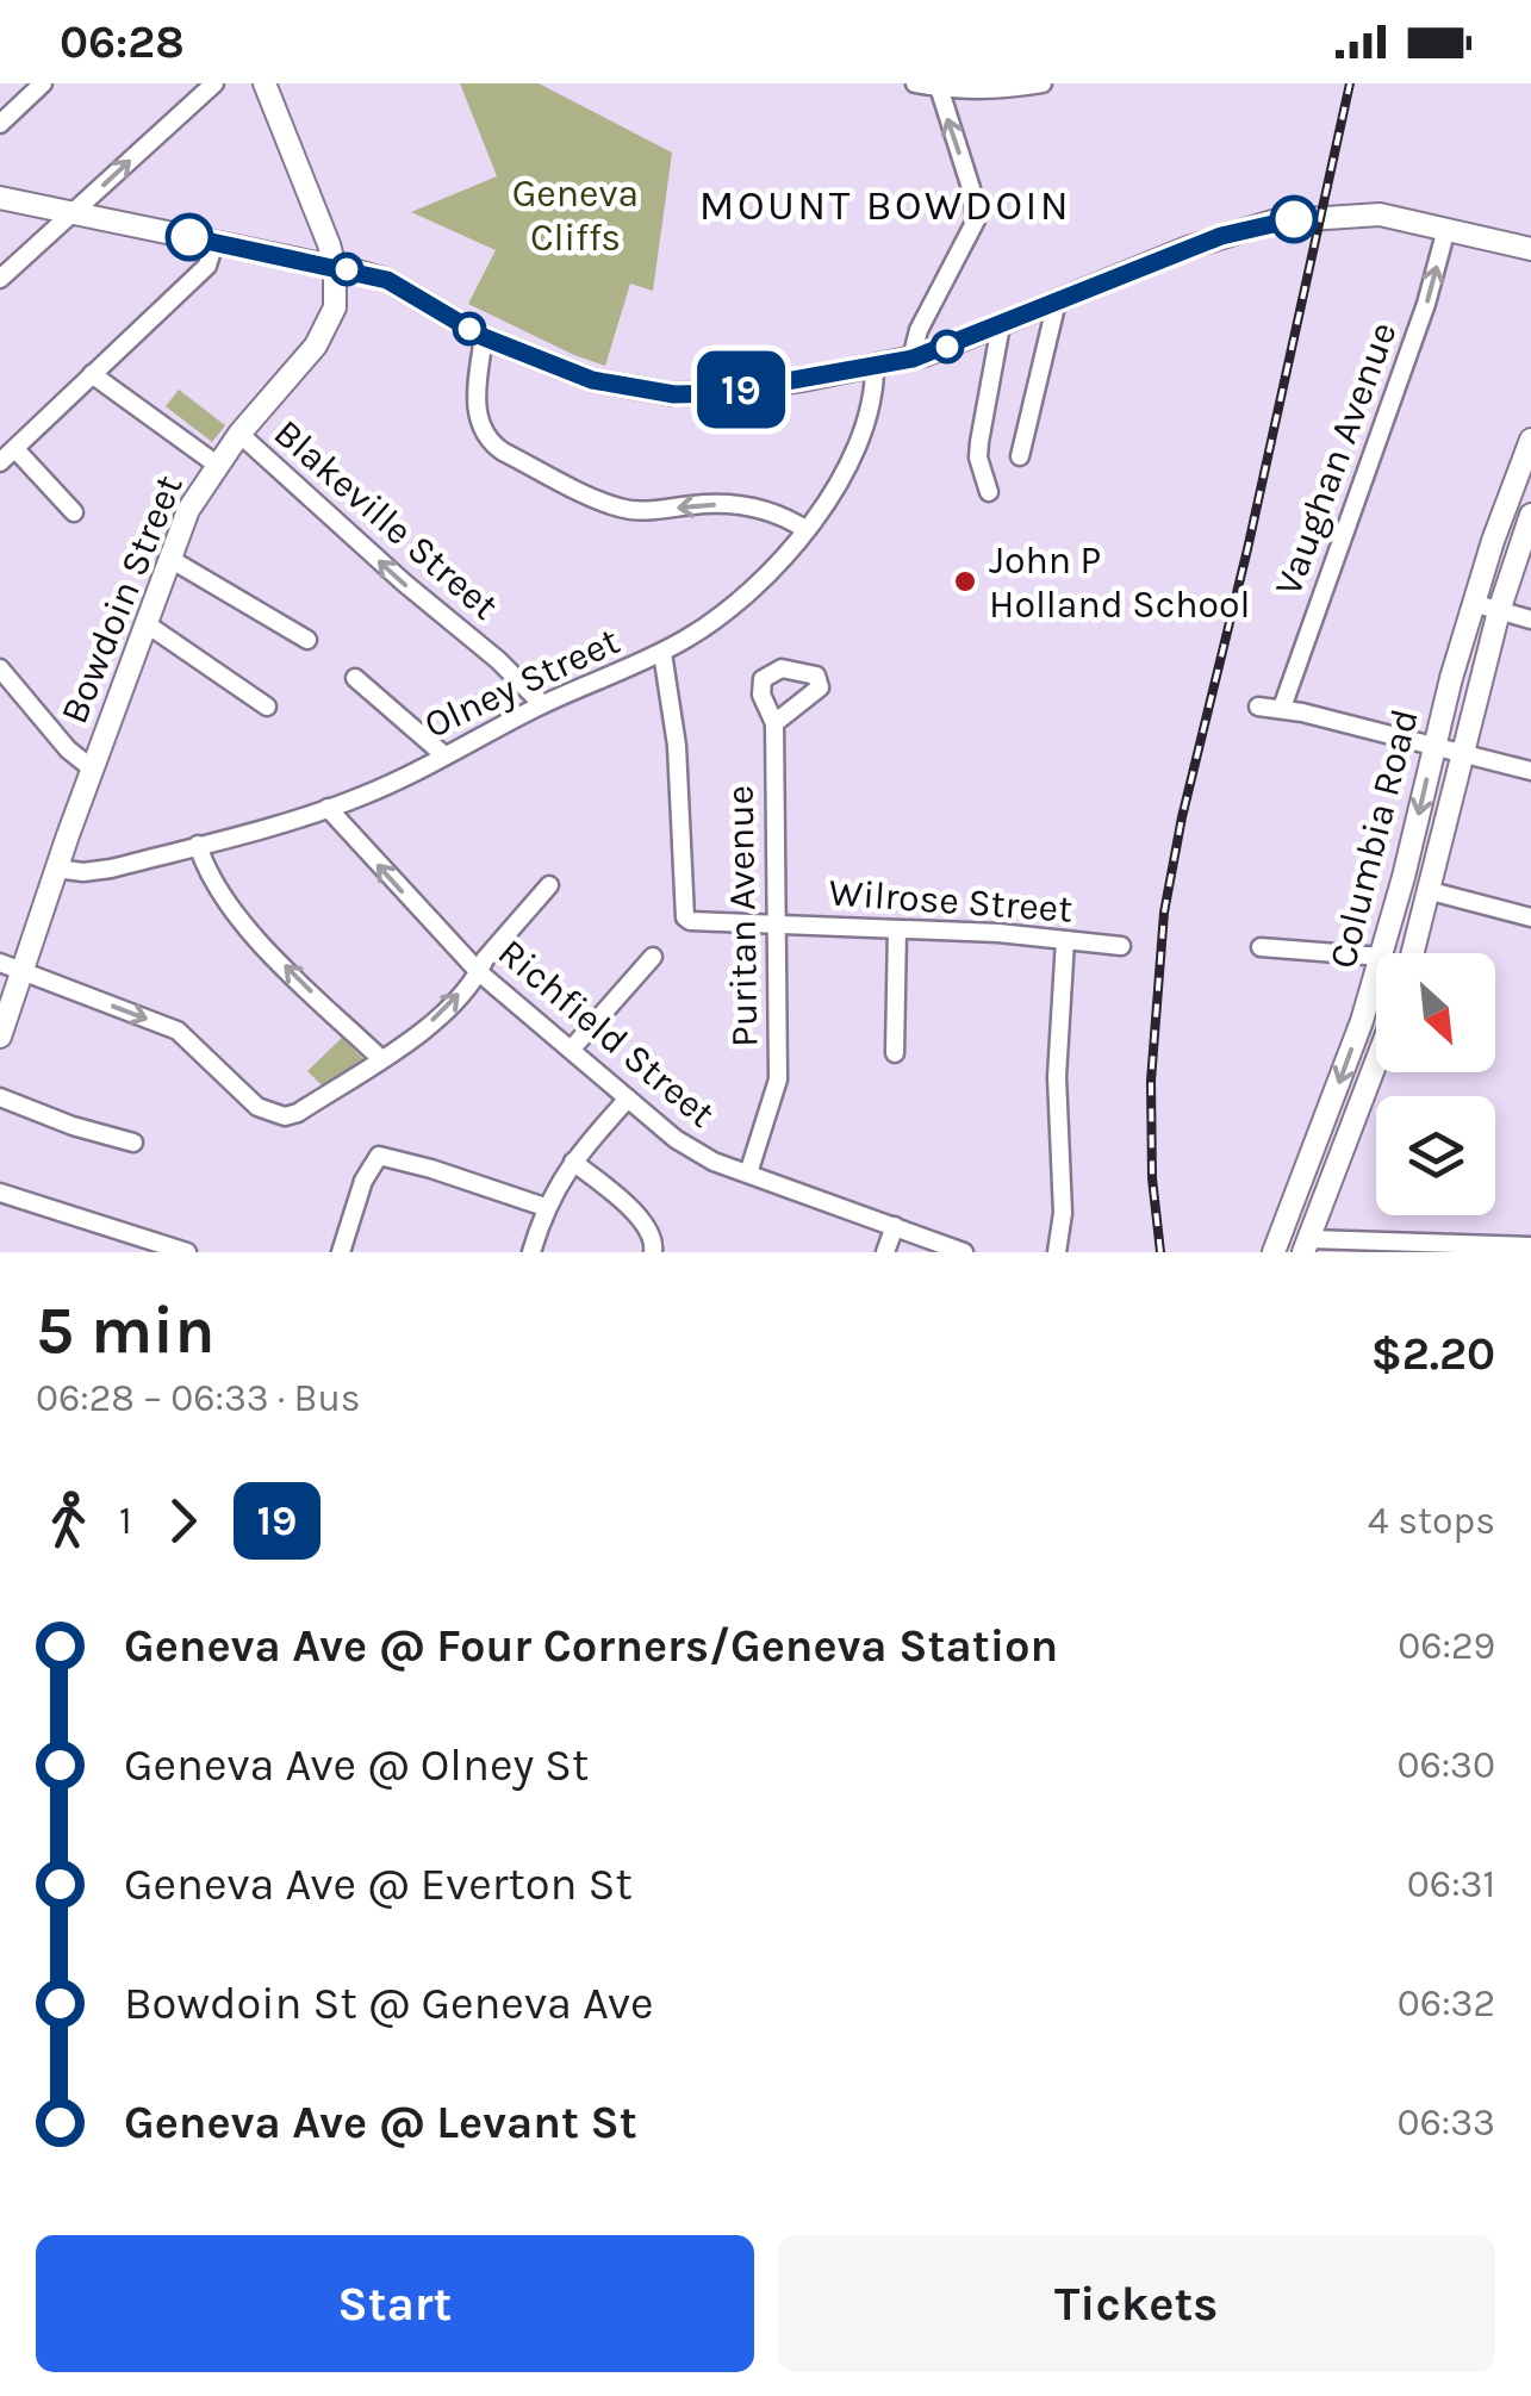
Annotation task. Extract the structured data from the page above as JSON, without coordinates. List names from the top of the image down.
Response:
{
  "streets": {
    "main road": ["Bowdoin Street", "Columbia Road"],
    "street": [
      "Vaughan Avenue",
      "Blakeville Street",
      "Olney Street",
      "Wilrose Street",
      "Puritan Avenue",
      "Richfield Street"
    ]
  },
  "crossings": [
    ["Blakeville Street", "Bowdoin Street"],
    ["Blakeville Street", "Olney Street"],
    ["Bowdoin Street", "Olney Street"],
    ["Olney Street", "Wilrose Street"],
    ["Olney Street", "Richfield Street"],
    ["Wilrose Street", "Puritan Avenue"],
    ["Puritan Avenue", "Richfield Street"]
  ],
  "one_way": ["Vaughan Avenue"],
  "districts": ["MOUNT BOWDOIN"],
  "parks": ["Geneva Cliffs"],
  "places": ["John P Holland School"],
  "lines": ["bus line 19"],
  "north": "bottom right",
  "page": {
    "status": "06:28",
    "on_map": "19",
    "heading": ["5 min", "06:28 – 06:33 · Bus", "$2.20"],
    "legs": ["1", "19", "4 stops"],
    "list": [
      {
        "name": "Geneva Ave @ Four Corners/Geneva Station",
        "value": "06:29"
      },
      {
        "name": "Geneva Ave @ Olney St",
        "value": "06:30"
      },
      {
        "name": "Geneva Ave @ Everton St",
        "value": "06:31"
      },
      {
        "name": "Bowdoin St @ Geneva Ave",
        "value": "06:32"
      },
      {
        "name": "Geneva Ave @ Levant St",
        "value": "06:33"
      }
    ],
    "buttons": ["Start", "Tickets"]
  }
}
